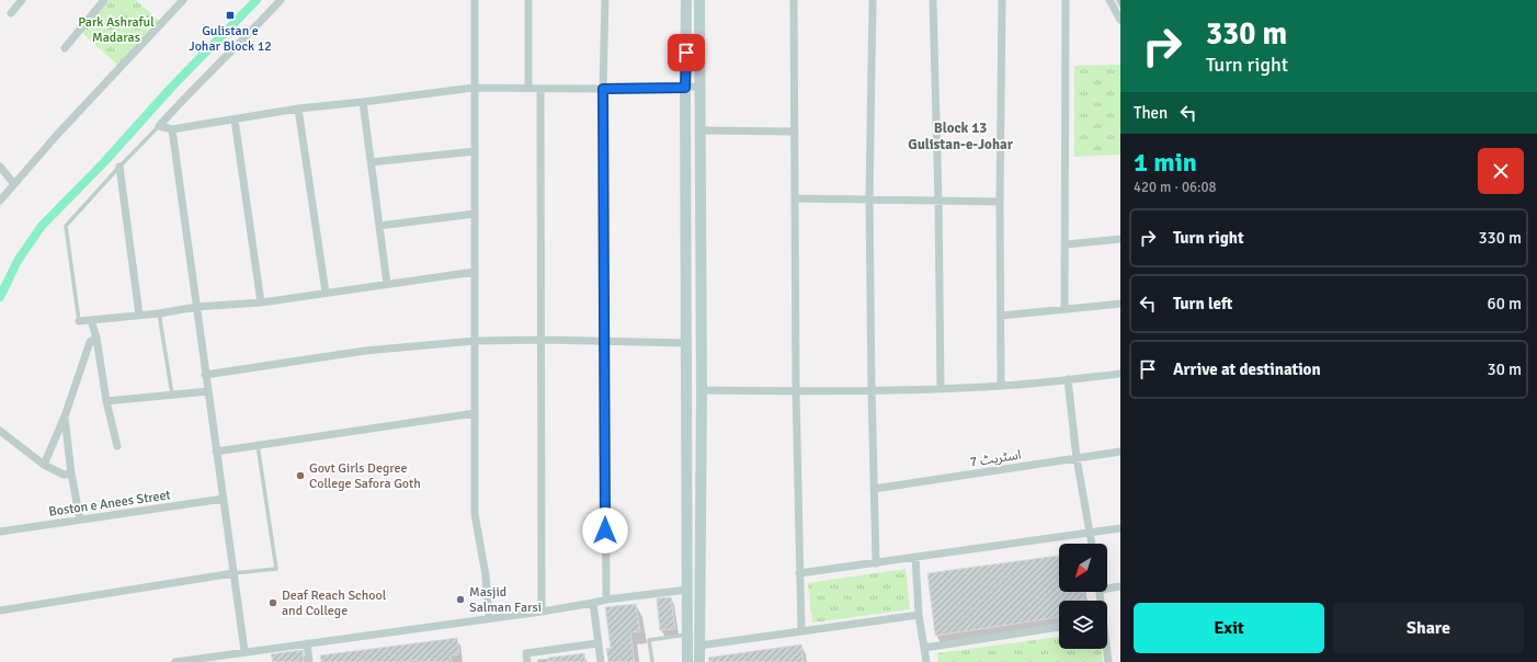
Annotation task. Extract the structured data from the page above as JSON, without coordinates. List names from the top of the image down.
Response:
{
  "streets": {
    "street": ["اسٹریٹ 7", "Boston e Anees Street"]
  },
  "districts": ["Block 13 Gulistan-e-Johar"],
  "parks": ["Park Ashraful Madaras"],
  "places": {
    "transit": ["Gulistan e Johar Block 12"],
    "other": ["Govt Girls Degree College Safora Goth", "Masjid Salman Farsi", "Deaf Reach School and College"]
  },
  "north": "bottom left",
  "page": {
    "turn": ["330 m", "Turn right"],
    "then": "Then",
    "heading": ["1 min", "420 m · 06:08"],
    "list": [
      {
        "name": "Turn right",
        "value": "330 m"
      },
      {
        "name": "Turn left",
        "value": "60 m"
      },
      {
        "name": "Arrive at destination",
        "value": "30 m"
      }
    ],
    "buttons": ["Exit", "Share"]
  }
}
